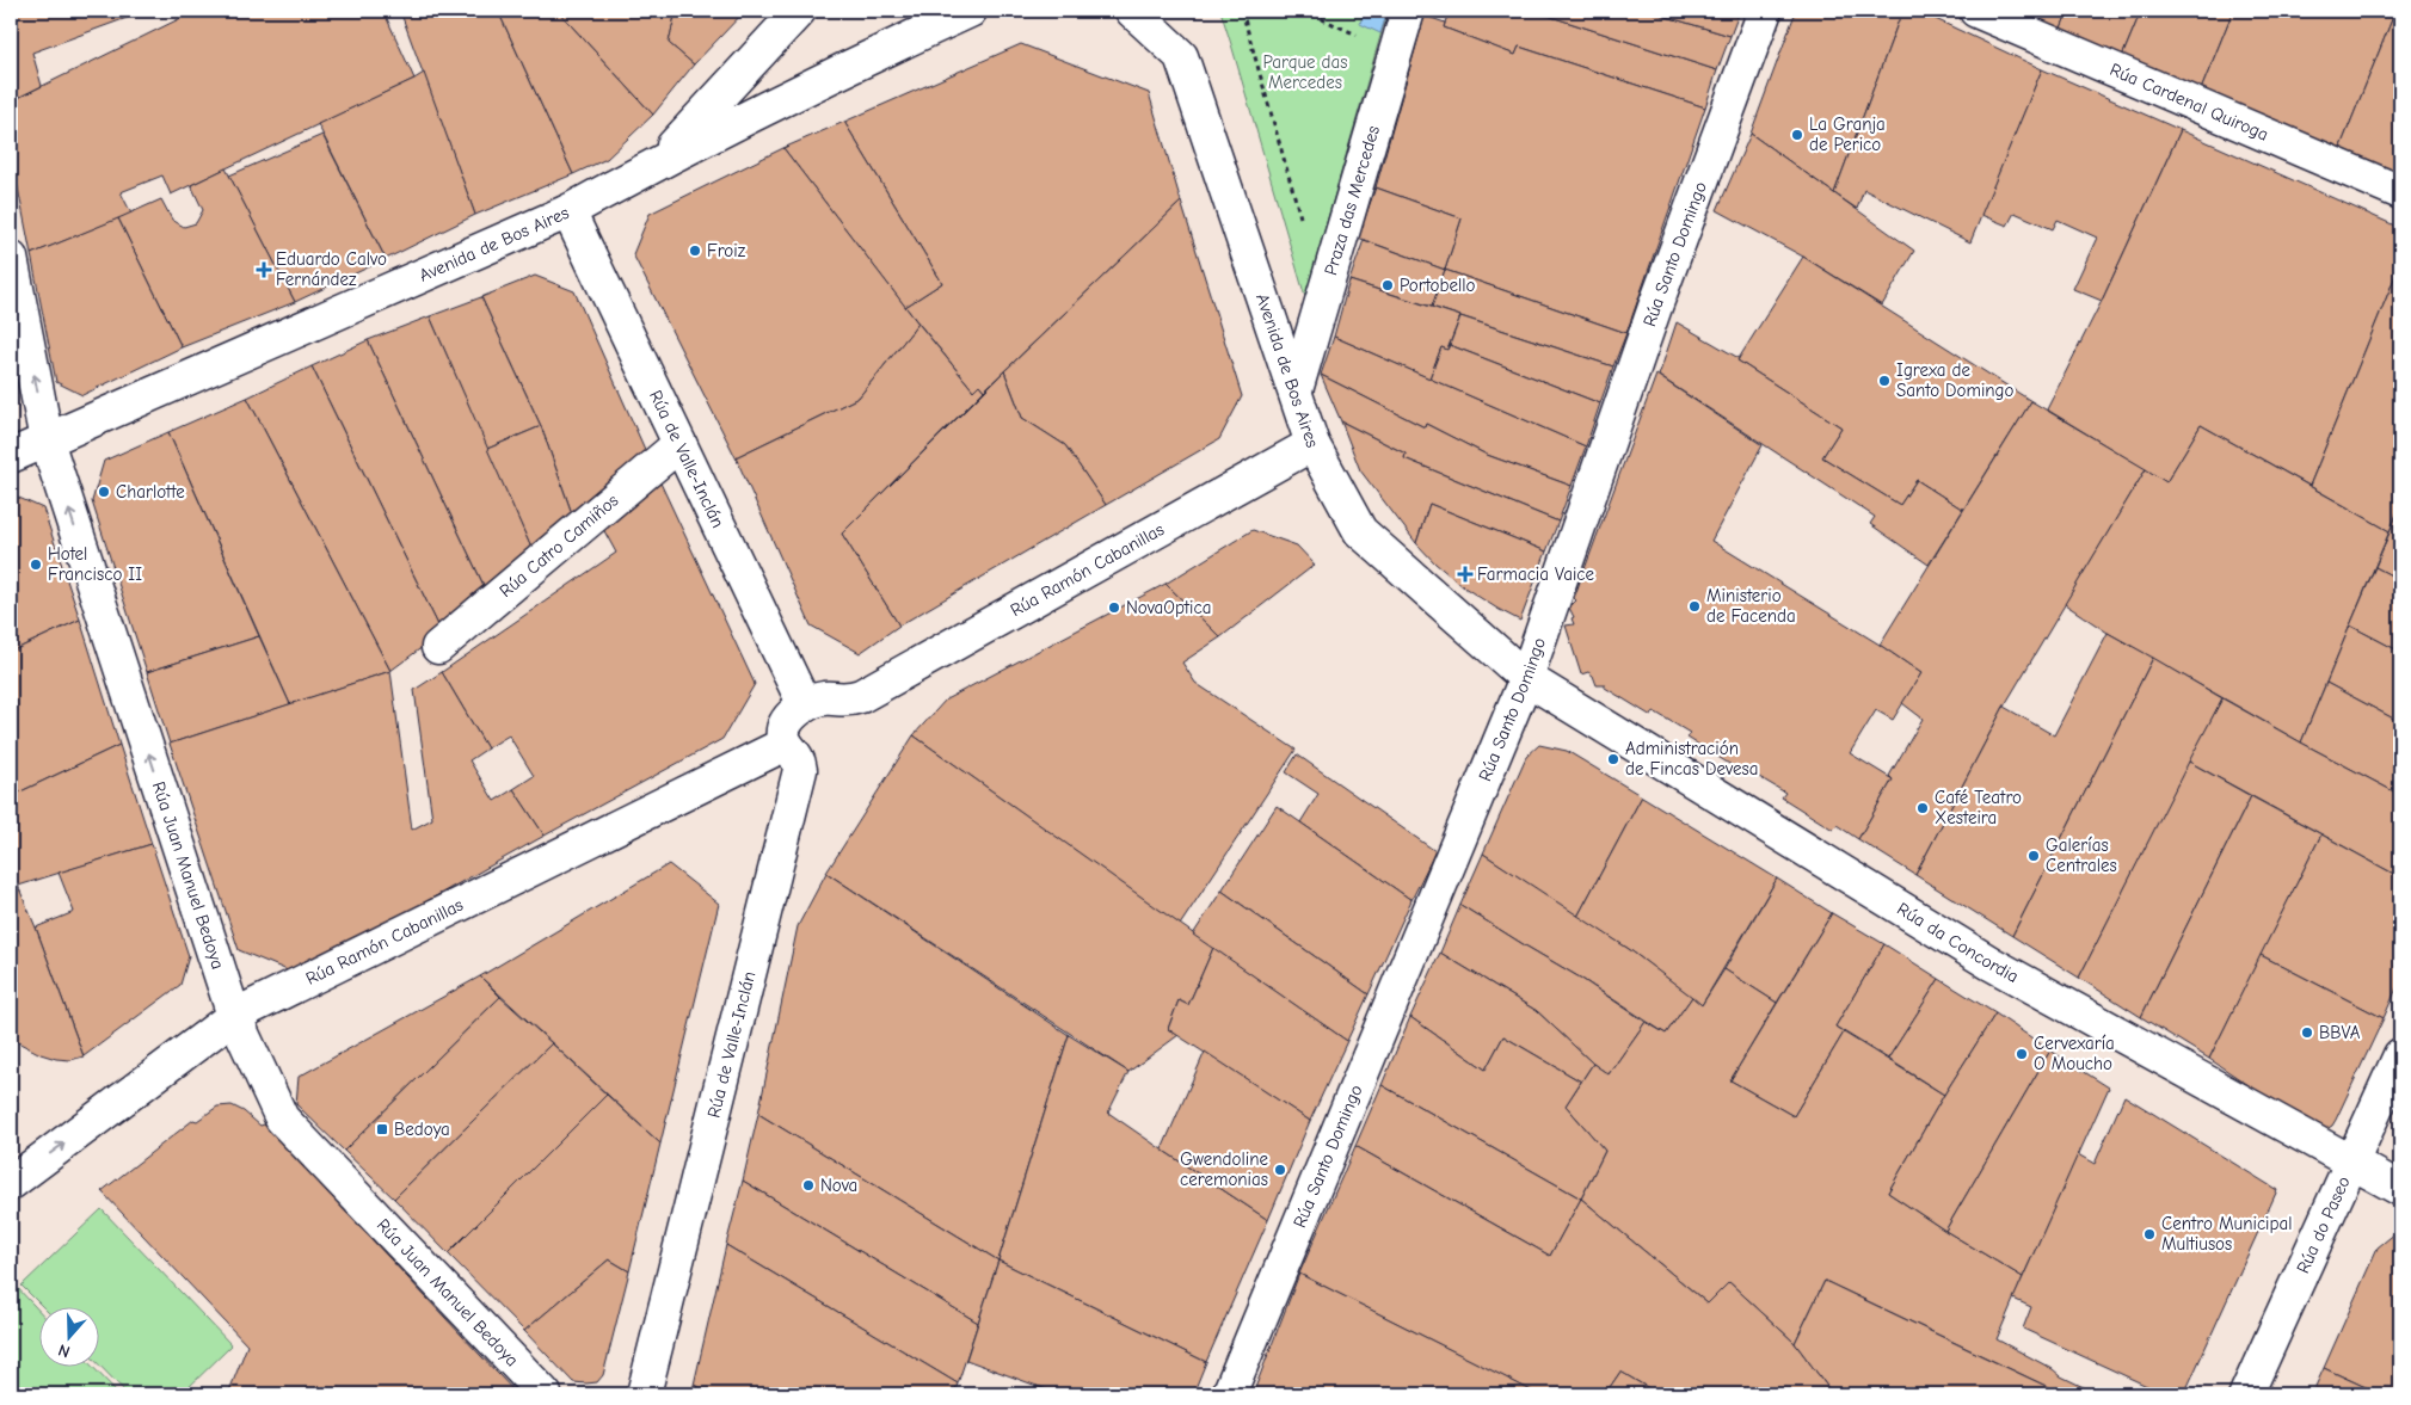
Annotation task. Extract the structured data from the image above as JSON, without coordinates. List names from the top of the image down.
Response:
{
  "streets": {
    "street": [
      "Rúa Cardenal Quiroga",
      "Praza das Mercedes",
      "Avenida de Bos Aires",
      "Rúa Santo Domingo",
      "Rúa de Valle-Inclán",
      "Rúa Catro Camiños",
      "Rúa Ramón Cabanillas",
      "Rúa Juan Manuel Bedoya",
      "Rúa da Concordia",
      "Rúa do Paseo"
    ]
  },
  "crossings": [
    ["Praza das Mercedes", "Avenida de Bos Aires"],
    ["Avenida de Bos Aires", "Rúa Santo Domingo"],
    ["Avenida de Bos Aires", "Rúa de Valle-Inclán"],
    ["Avenida de Bos Aires", "Rúa Ramón Cabanillas"],
    ["Avenida de Bos Aires", "Rúa Juan Manuel Bedoya"],
    ["Avenida de Bos Aires", "Rúa da Concordia"],
    ["Rúa Santo Domingo", "Rúa da Concordia"],
    ["Rúa de Valle-Inclán", "Rúa Catro Camiños"],
    ["Rúa de Valle-Inclán", "Rúa Ramón Cabanillas"],
    ["Rúa Ramón Cabanillas", "Rúa Juan Manuel Bedoya"],
    ["Rúa da Concordia", "Rúa do Paseo"]
  ],
  "one_way": ["Rúa Juan Manuel Bedoya"],
  "parks": ["Parque das Mercedes"],
  "places": {
    "other": [
      "La Granja de Perico",
      "Froiz",
      "Portobello",
      "Igrexa de Santo Domingo",
      "Charlotte",
      "Hotel Francisco II",
      "Ministerio de Facenda",
      "NovaOptica",
      "Administración de Fincas Devesa",
      "Café Teatro Xesteira",
      "Galerías Centrales",
      "BBVA",
      "Cervexaría O Moucho",
      "Gwendoline ceremonias",
      "Nova",
      "Centro Municipal Multiusos"
    ],
    "health": ["Eduardo Calvo Fernández", "Farmacia Vaice"],
    "transit": ["Bedoya"]
  },
  "north": "bottom"
}
